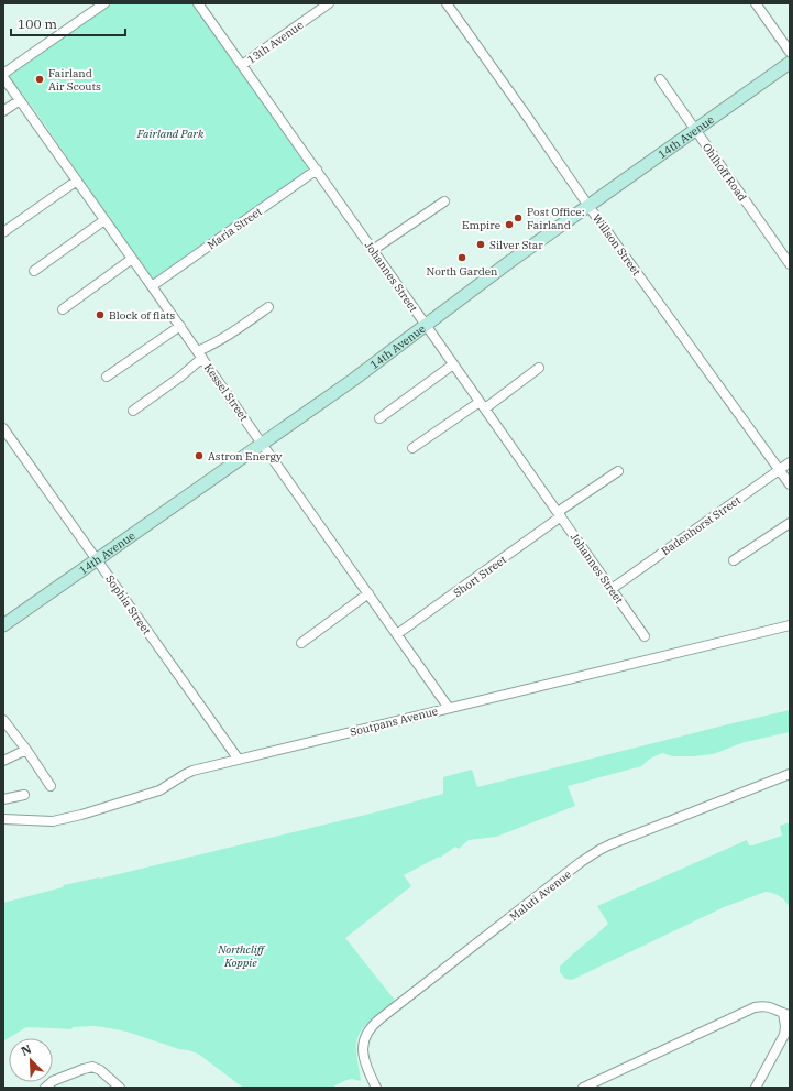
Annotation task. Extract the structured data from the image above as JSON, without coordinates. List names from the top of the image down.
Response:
{
  "streets": {
    "main road": ["14th Avenue"],
    "street": [
      "13th Avenue",
      "Ohlhoff Road",
      "Maria Street",
      "Willson Street",
      "Johannes Street",
      "Kessel Street",
      "Badenhorst Street",
      "Short Street",
      "Sophia Street",
      "Soutpans Avenue",
      "Maluti Avenue"
    ]
  },
  "crossings": [
    ["13th Avenue", "Johannes Street"],
    ["14th Avenue", "Ohlhoff Road"],
    ["14th Avenue", "Willson Street"],
    ["14th Avenue", "Johannes Street"],
    ["14th Avenue", "Kessel Street"],
    ["14th Avenue", "Sophia Street"],
    ["Maria Street", "Johannes Street"],
    ["Maria Street", "Kessel Street"],
    ["Willson Street", "Badenhorst Street"],
    ["Johannes Street", "Badenhorst Street"],
    ["Johannes Street", "Short Street"],
    ["Kessel Street", "Short Street"],
    ["Kessel Street", "Soutpans Avenue"],
    ["Sophia Street", "Soutpans Avenue"]
  ],
  "parks": ["Fairland Park", "Northcliff Koppie"],
  "places": [
    "Fairland Air Scouts",
    "Post Office: Fairland",
    "Empire",
    "Silver Star",
    "North Garden",
    "Block of flats",
    "Astron Energy"
  ],
  "scale_bar": "100 m",
  "north": "top left"
}
